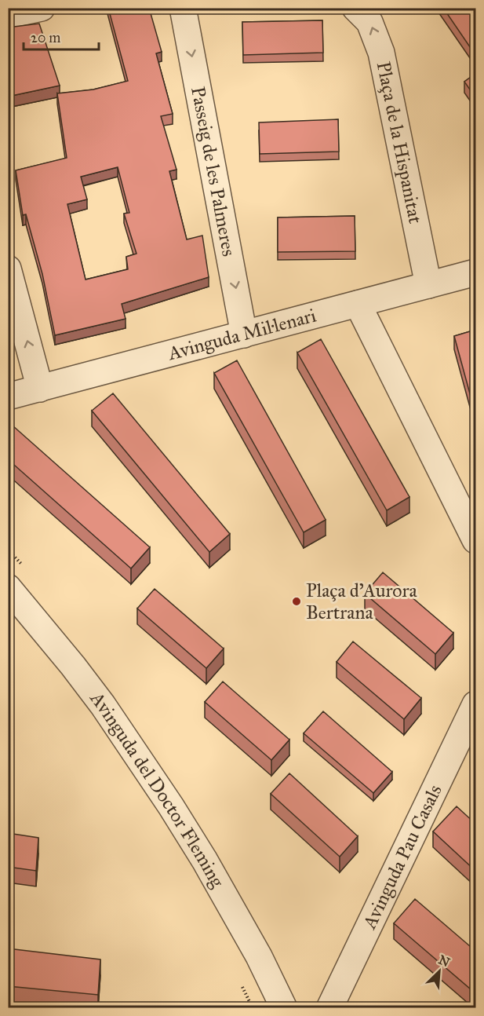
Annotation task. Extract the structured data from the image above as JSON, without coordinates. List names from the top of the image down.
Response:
{
  "streets": {
    "street": [
      "Plaça de la Hispanitat",
      "Passeig de les Palmeres",
      "Avinguda Mil·lenari",
      "Avinguda del Doctor Fleming",
      "Avinguda Pau Casals"
    ]
  },
  "crossings": [
    ["Plaça de la Hispanitat", "Avinguda Mil·lenari"],
    ["Passeig de les Palmeres", "Avinguda Mil·lenari"]
  ],
  "one_way": ["Plaça de la Hispanitat"],
  "places": ["Plaça d'Aurora Bertrana"],
  "scale_bar": "20 m",
  "north": "top right"
}
